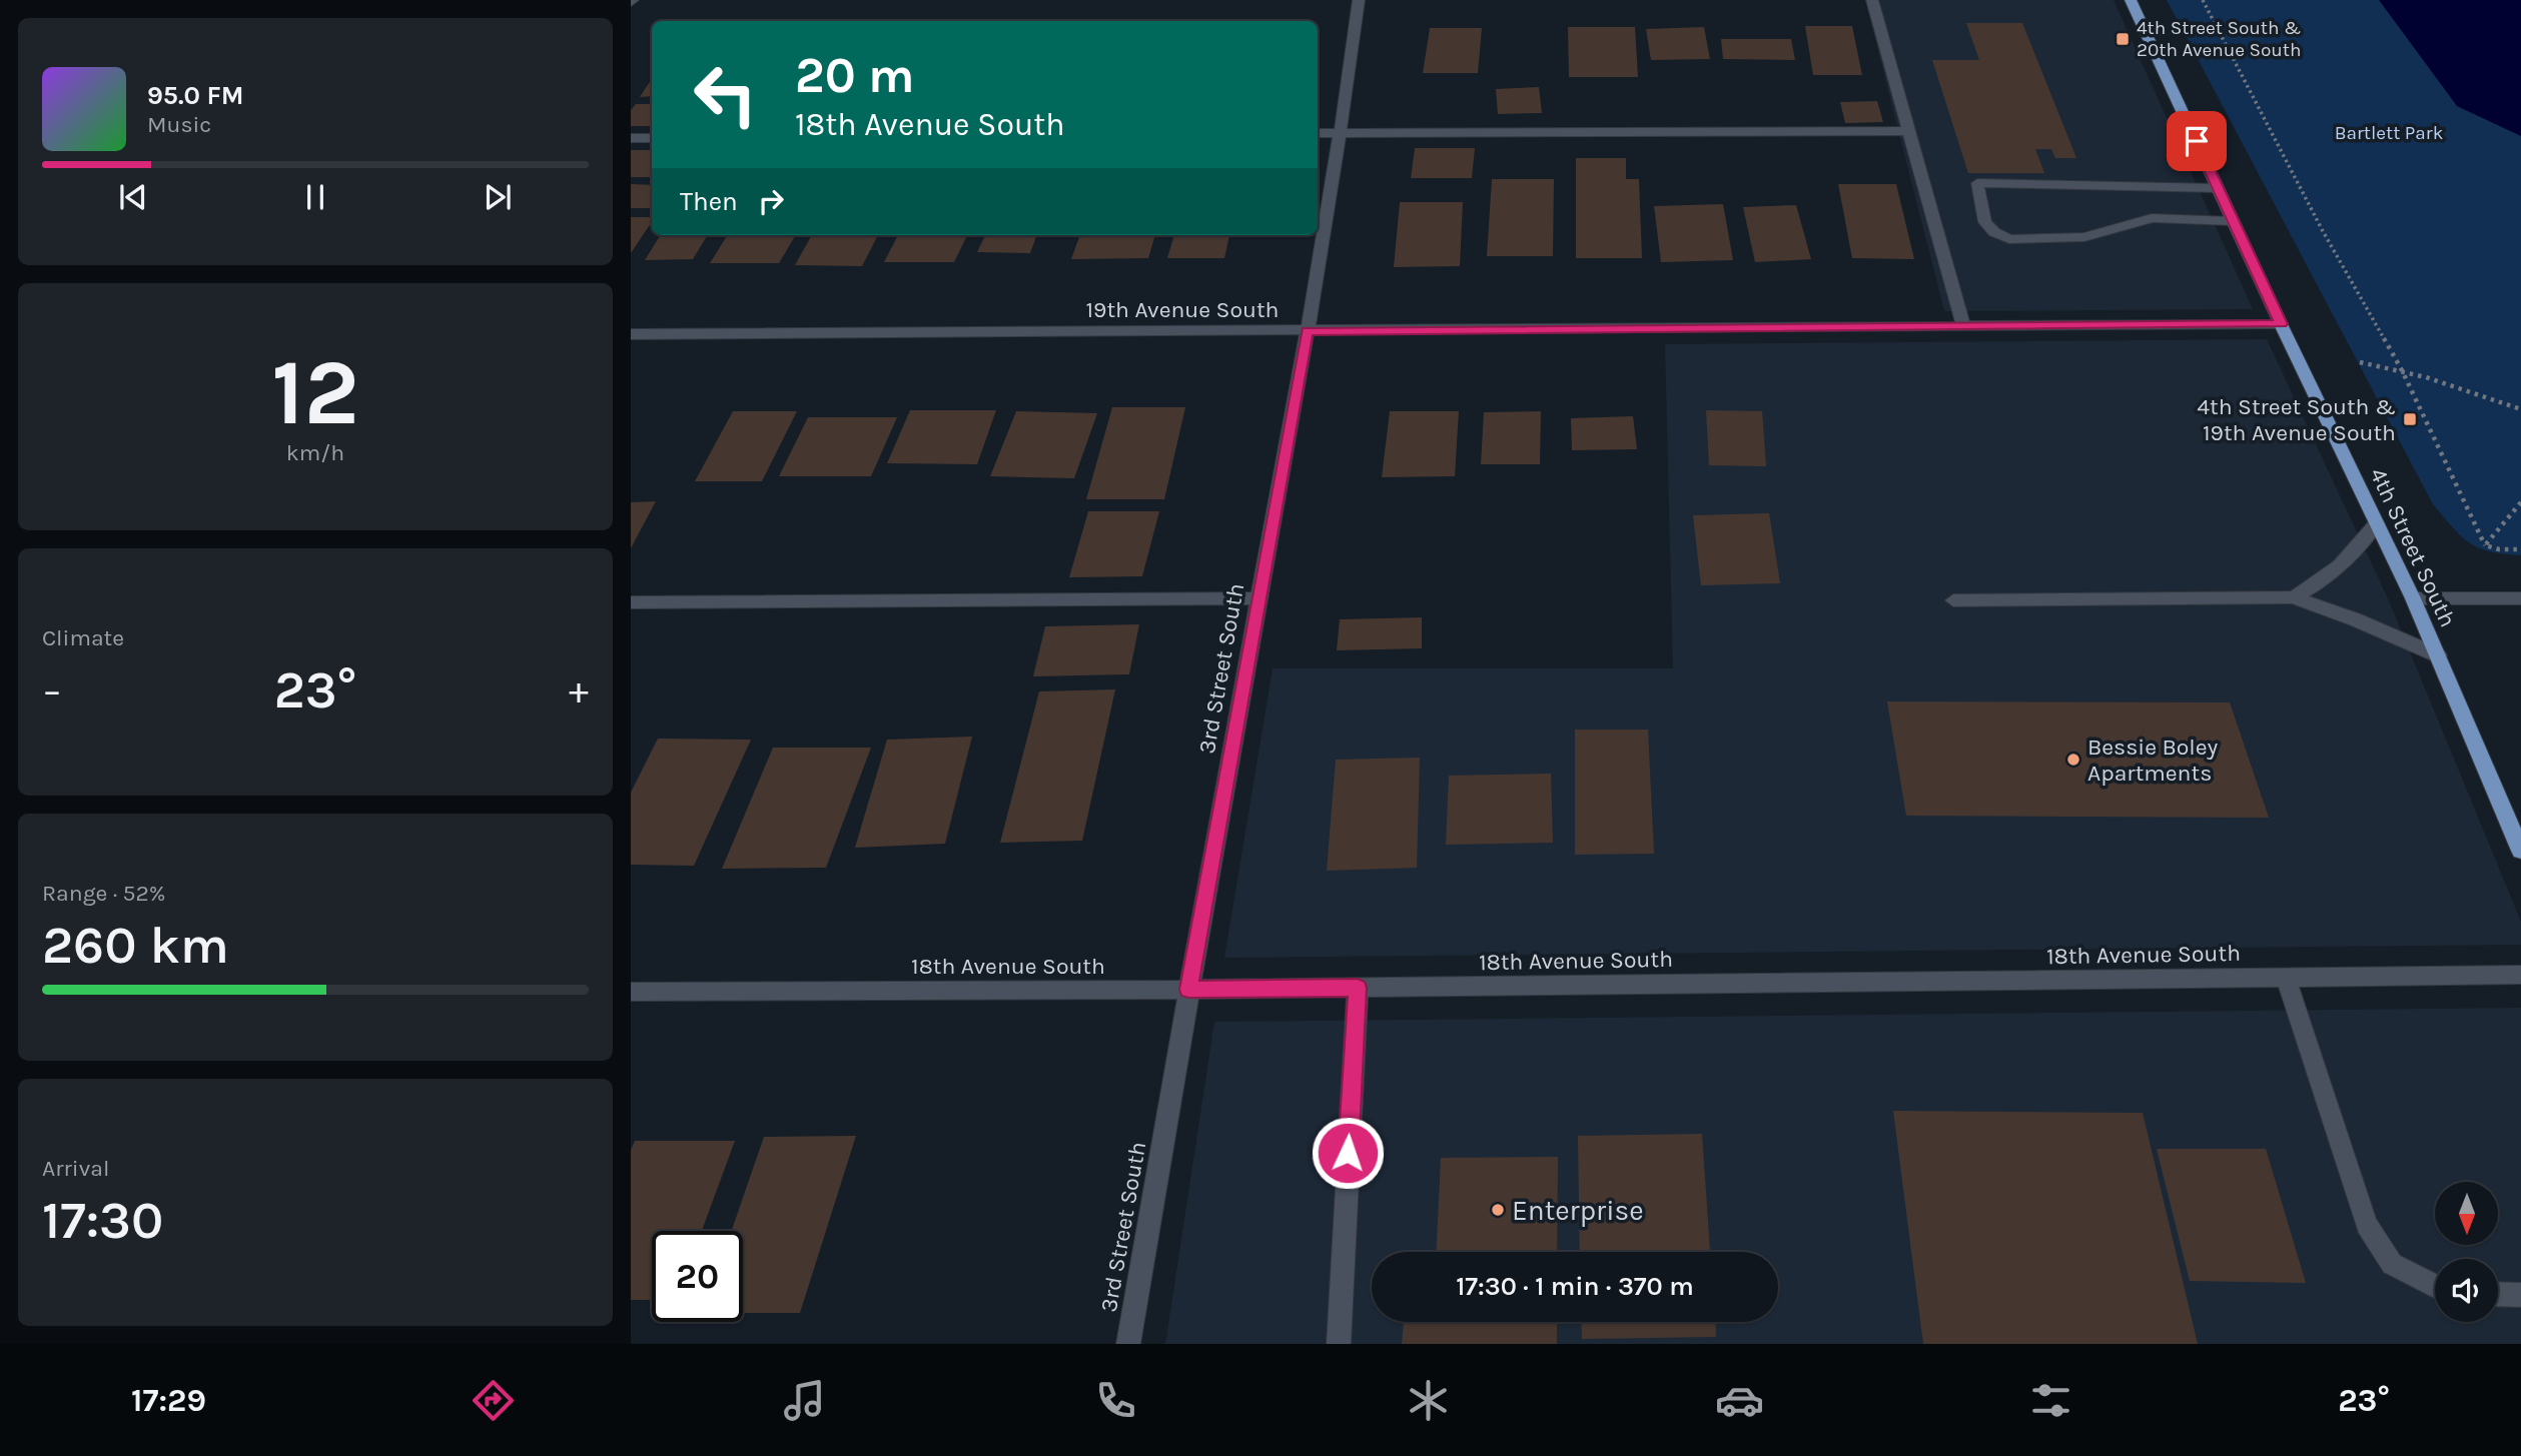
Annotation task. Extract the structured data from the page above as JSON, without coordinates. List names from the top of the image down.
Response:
{
  "streets": {
    "main road": ["4th Street South"],
    "street": ["19th Avenue South", "3rd Street South", "18th Avenue South"]
  },
  "crossings": [
    ["19th Avenue South", "4th Street South"],
    ["19th Avenue South", "3rd Street South"],
    ["3rd Street South", "18th Avenue South"]
  ],
  "parks": ["Bartlett Park"],
  "places": {
    "transit": ["4th Street South & 20th Avenue South", "4th Street South & 19th Avenue South"],
    "other": ["Bessie Boley Apartments", "Enterprise"]
  },
  "north": "bottom",
  "page": {
    "turn": ["20 m", "18th Avenue South"],
    "song": ["95.0 FM", "Music"],
    "then": "Then",
    "tile": [
      ["12", "km/h"],
      "Climate",
      ["Range · 52%", "260 km"],
      ["Arrival", "17:30"]
    ],
    "heat": ["−", "23°", "+"],
    "limit": "20",
    "trip": "17:30 · 1 min · 370 m",
    "tabs": ["17:29", "23°"]
  }
}
